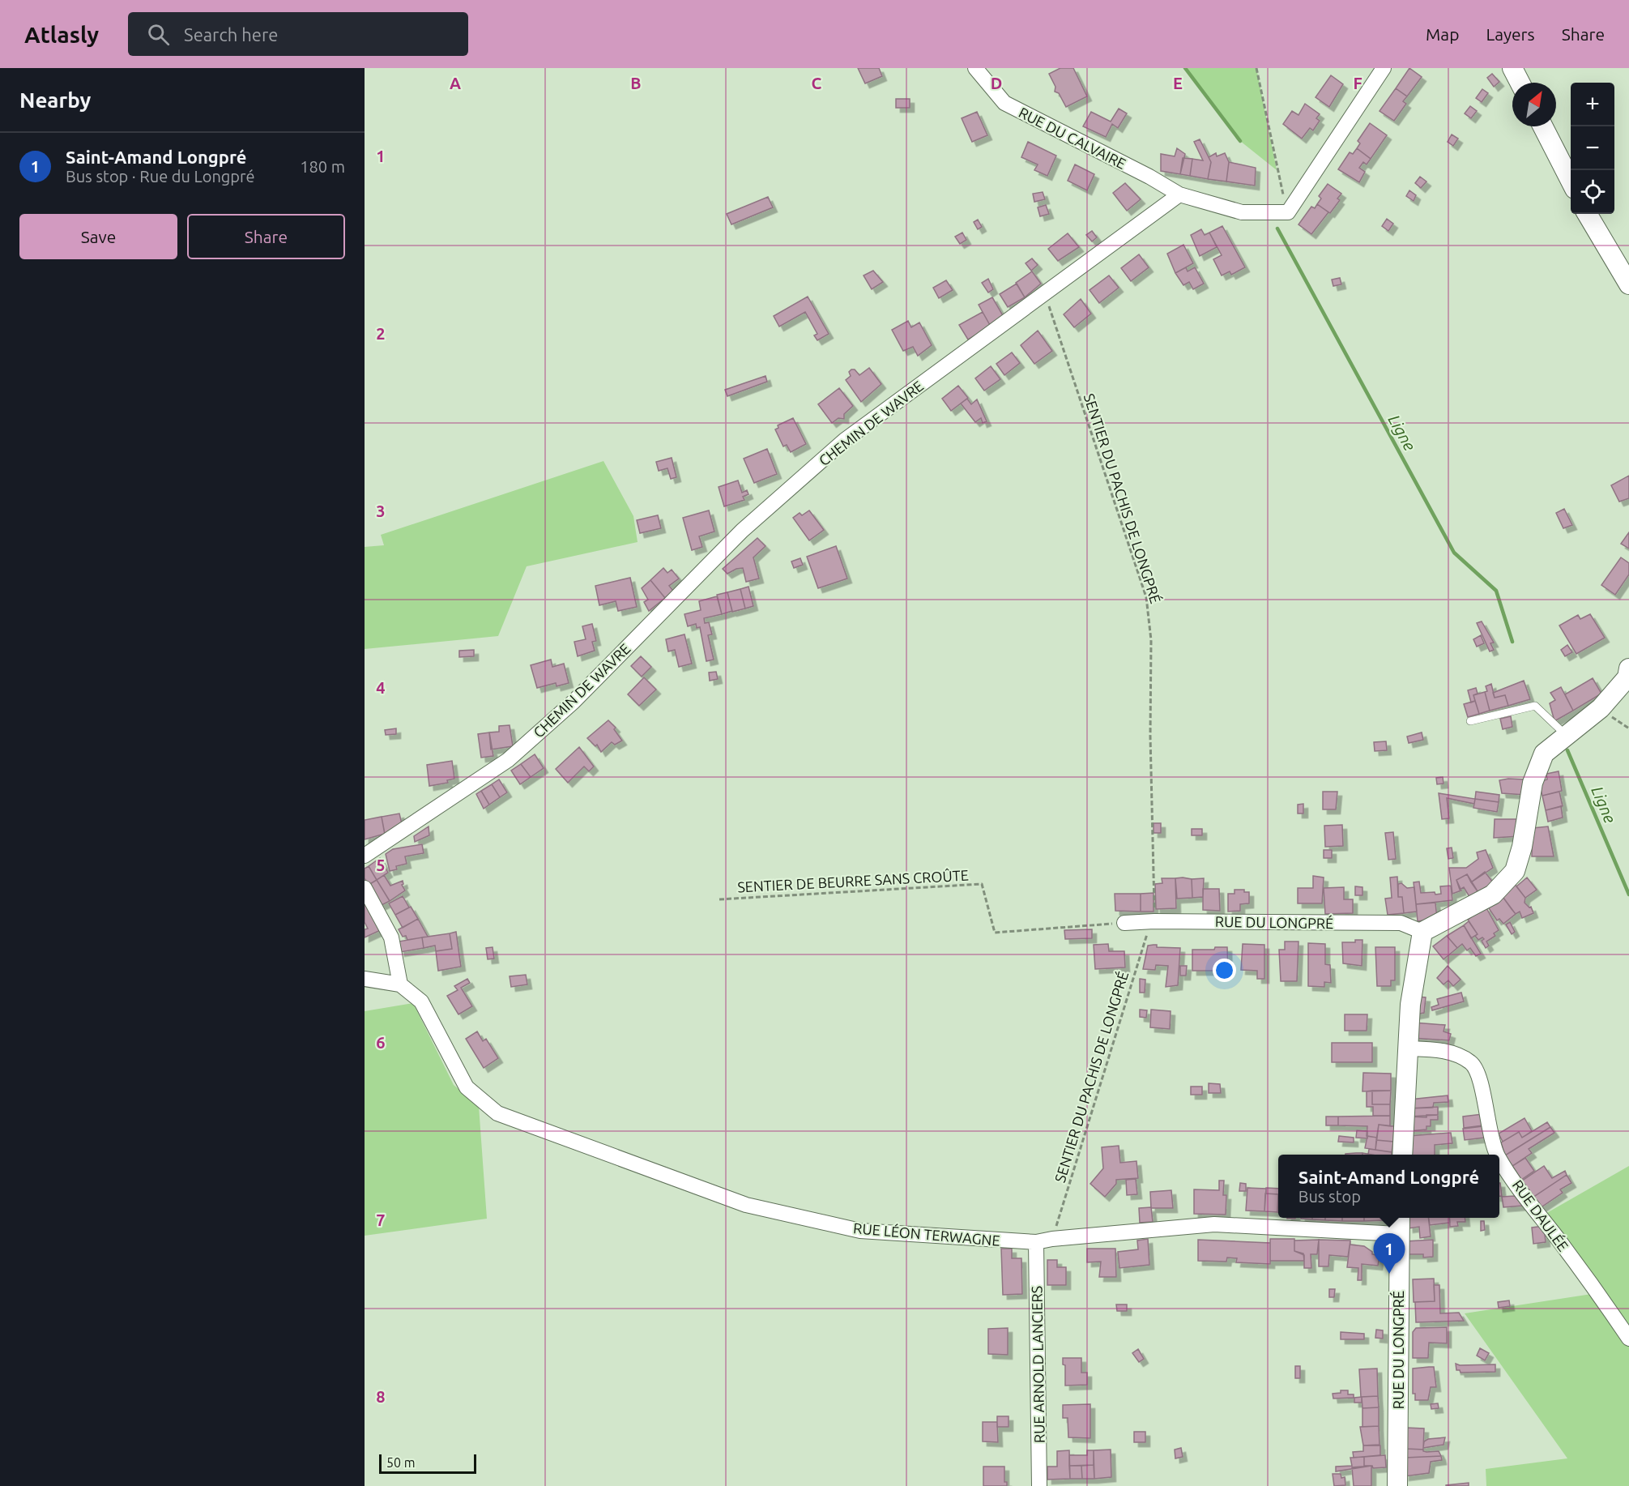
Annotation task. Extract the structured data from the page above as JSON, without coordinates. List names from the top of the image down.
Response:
{
  "streets": {
    "street": [
      "RUE DU CALVAIRE",
      "CHEMIN DE WAVRE",
      "RUE DU LONGPRÉ",
      "RUE DAULÉE",
      "RUE LÉON TERWAGNE",
      "RUE ARNOLD LANCIERS"
    ],
    "path": ["SENTIER DU PACHIS DE LONGPRÉ", "SENTIER DE BEURRE SANS CROÛTE"]
  },
  "crossings": [
    ["RUE DU CALVAIRE", "CHEMIN DE WAVRE"],
    ["CHEMIN DE WAVRE", "SENTIER DU PACHIS DE LONGPRÉ"],
    ["SENTIER DU PACHIS DE LONGPRÉ", "RUE DU LONGPRÉ"],
    ["SENTIER DU PACHIS DE LONGPRÉ", "RUE LÉON TERWAGNE"],
    ["SENTIER DE BEURRE SANS CROÛTE", "RUE DU LONGPRÉ"],
    ["RUE DU LONGPRÉ", "RUE LÉON TERWAGNE"],
    ["RUE LÉON TERWAGNE", "RUE ARNOLD LANCIERS"]
  ],
  "water": ["Ligne"],
  "scale_bar": "50 m",
  "north": "top right",
  "page": {
    "header": "Atlasly",
    "search": "Search here",
    "nav": ["Map", "Layers", "Share"],
    "heading": "Nearby",
    "map_buttons": ["+", "−"],
    "list": [
      {
        "mark": "1",
        "name": "Saint-Amand Longpré",
        "note": "Bus stop · Rue du Longpré",
        "value": "180 m"
      }
    ],
    "buttons": ["Save", "Share"],
    "popup": ["Saint-Amand Longpré", "Bus stop"],
    "pins": "1",
    "scale": "50 m"
  },
  "grid": {
    "columns": [
      "A",
      "B",
      "C",
      "D",
      "E",
      "F"
    ],
    "rows": [
      "1",
      "2",
      "3",
      "4",
      "5",
      "6",
      "7",
      "8"
    ]
  }
}
